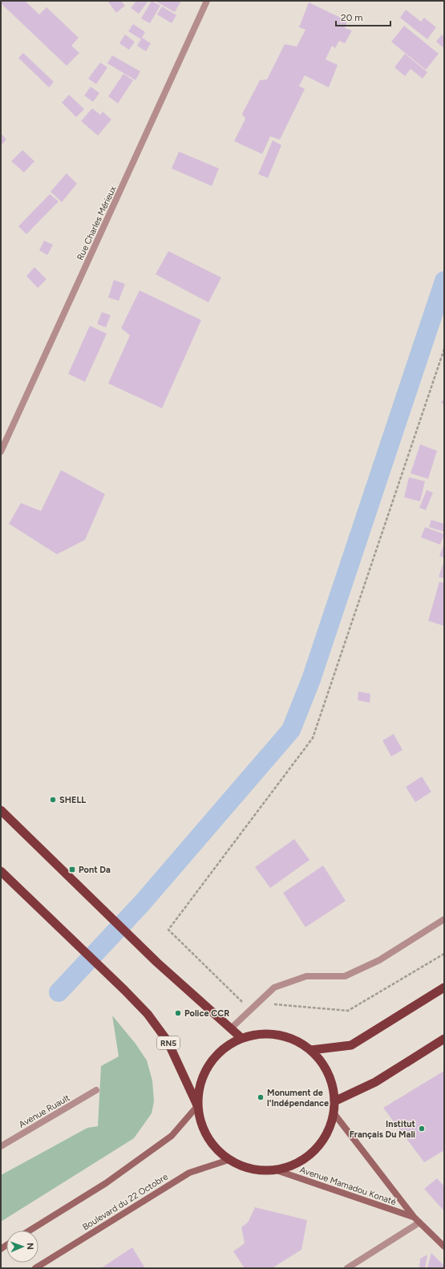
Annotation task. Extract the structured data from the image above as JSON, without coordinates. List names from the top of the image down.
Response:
{
  "streets": {
    "highway": ["RN5"],
    "main road": ["Avenue Mamadou Konaté", "Boulevard du 22 Octobre"],
    "street": ["Rue Charles Mérieux", "Avenue Ruault"]
  },
  "places": {
    "other": [
      "SHELL",
      "Police CCR",
      "Monument de l'Indépendance",
      "Institut Français Du Mali"
    ],
    "transit": ["Pont Da"]
  },
  "scale_bar": "20 m",
  "north": "right"
}
